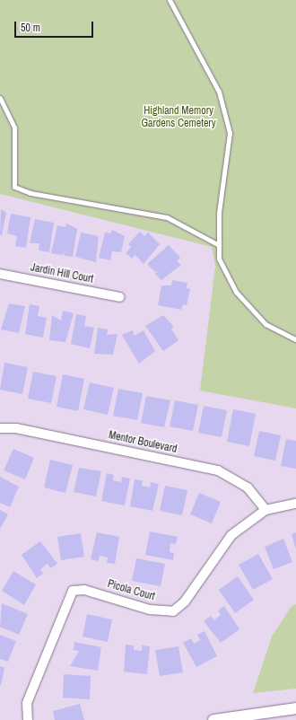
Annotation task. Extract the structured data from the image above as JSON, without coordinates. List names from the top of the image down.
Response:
{
  "streets": {
    "street": ["Jardin Hill Court", "Mentor Boulevard", "Picola Court"]
  },
  "crossings": [
    ["Mentor Boulevard", "Picola Court"]
  ],
  "parks": ["Highland Memory Gardens Cemetery"],
  "scale_bar": "50 m"
}
